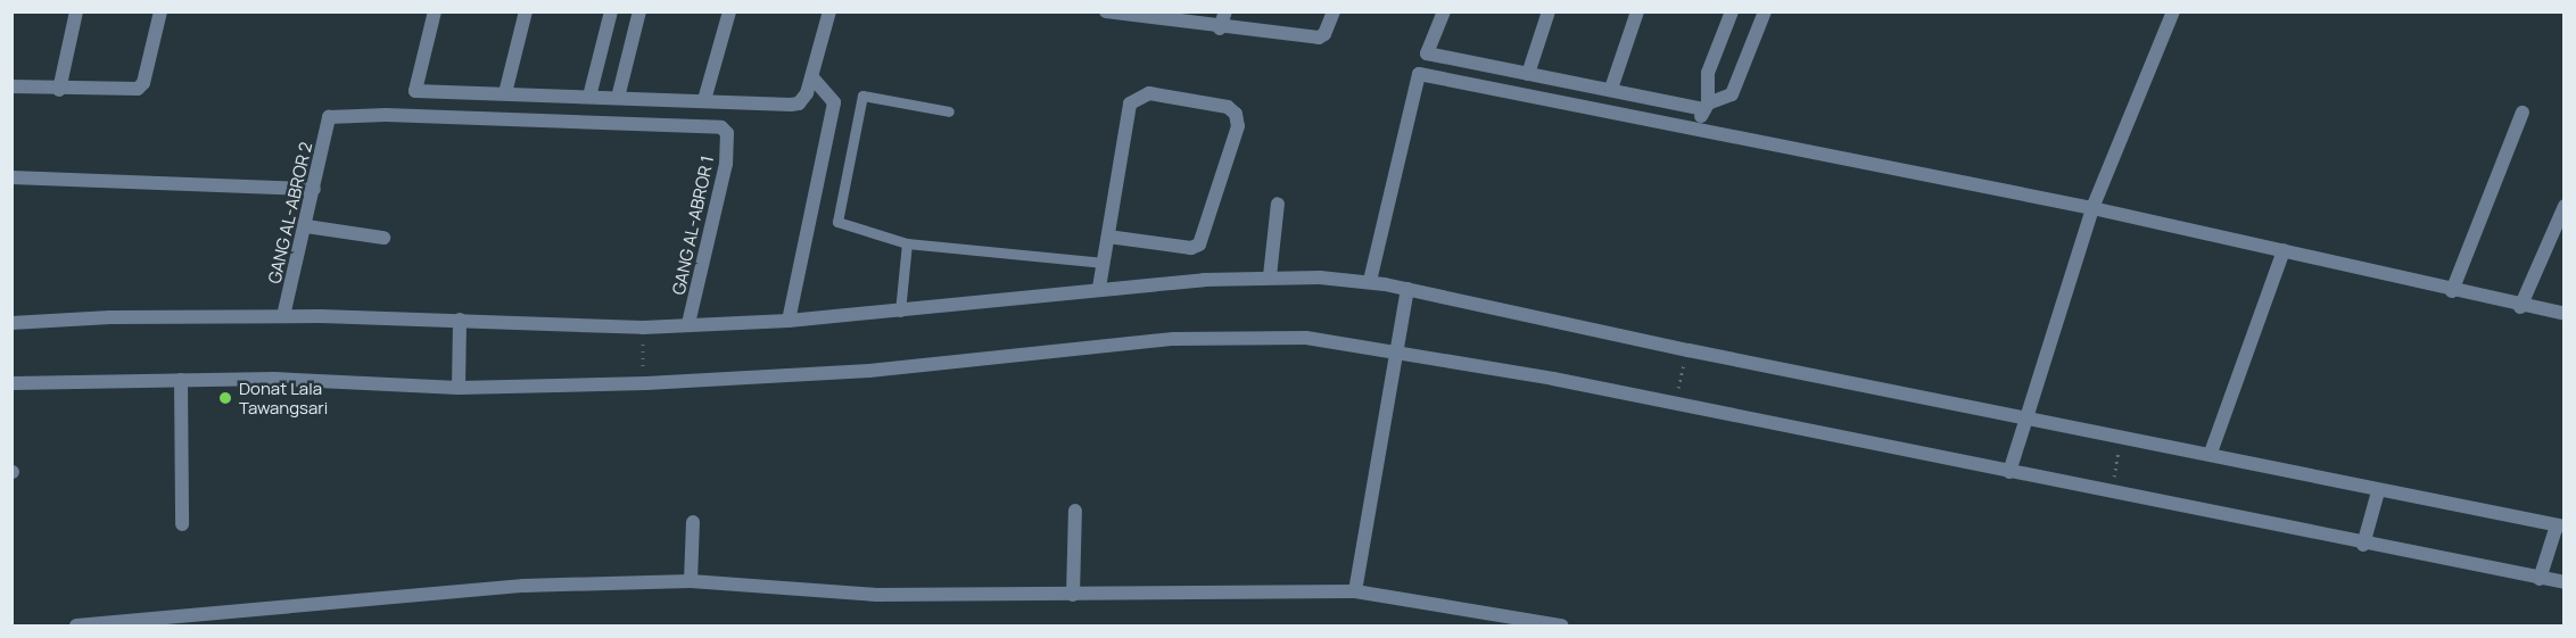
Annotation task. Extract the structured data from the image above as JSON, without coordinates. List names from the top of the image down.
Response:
{
  "streets": {
    "street": ["GANG AL-ABROR 2", "GANG AL-ABROR 1"]
  },
  "crossings": [
    ["GANG AL-ABROR 2", "GANG AL-ABROR 1"]
  ],
  "places": ["Donat Lala Tawangsari"]
}
